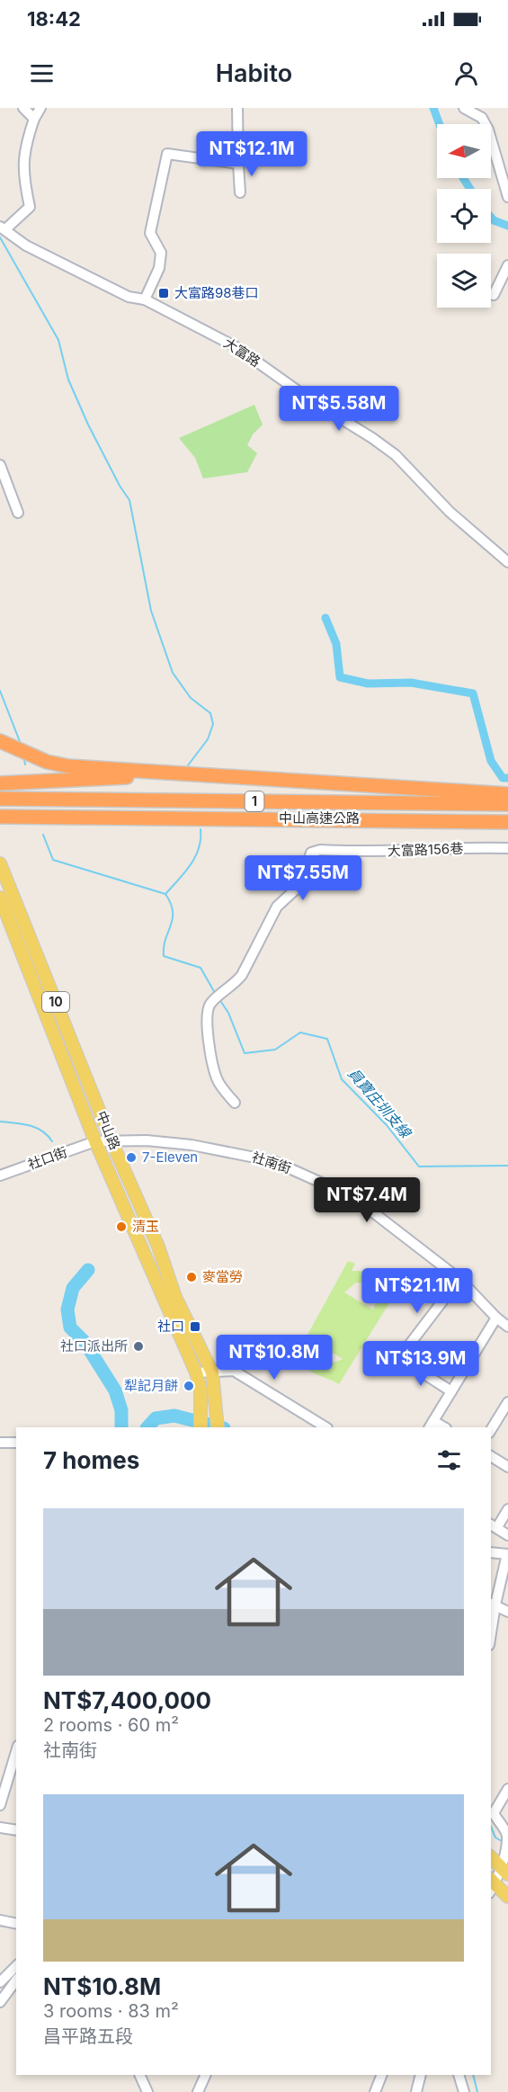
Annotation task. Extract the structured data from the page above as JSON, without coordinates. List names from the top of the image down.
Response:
{
  "streets": {
    "highway": ["1", "中山高速公路"],
    "main road": ["10", "中山路"],
    "street": [
      "大富路",
      "大富路156巷",
      "社口街",
      "社南街"
    ]
  },
  "crossings": [
    ["中山路", "社口街"],
    ["中山路", "社南街"],
    ["社口街", "社南街"]
  ],
  "water": ["員寶庄圳支線"],
  "places": {
    "transit": ["大富路98巷口", "社口"],
    "other": [
      "7-Eleven",
      "清玉",
      "麥當勞",
      "社口派出所",
      "犁記月餅"
    ]
  },
  "north": "left",
  "page": {
    "status": "18:42",
    "header": "Habito",
    "price": [
      "NT$12.1M",
      "NT$5.58M",
      "NT$7.55M",
      "NT$7.4M",
      "NT$21.1M",
      "NT$10.8M",
      "NT$13.9M"
    ],
    "heading": "7 homes",
    "list": [
      {
        "name": "NT$7,400,000",
        "note": "2 rooms · 60 m² · 社南街"
      },
      {
        "name": "NT$10.8M",
        "note": "3 rooms · 83 m² · 昌平路五段"
      }
    ]
  }
}
